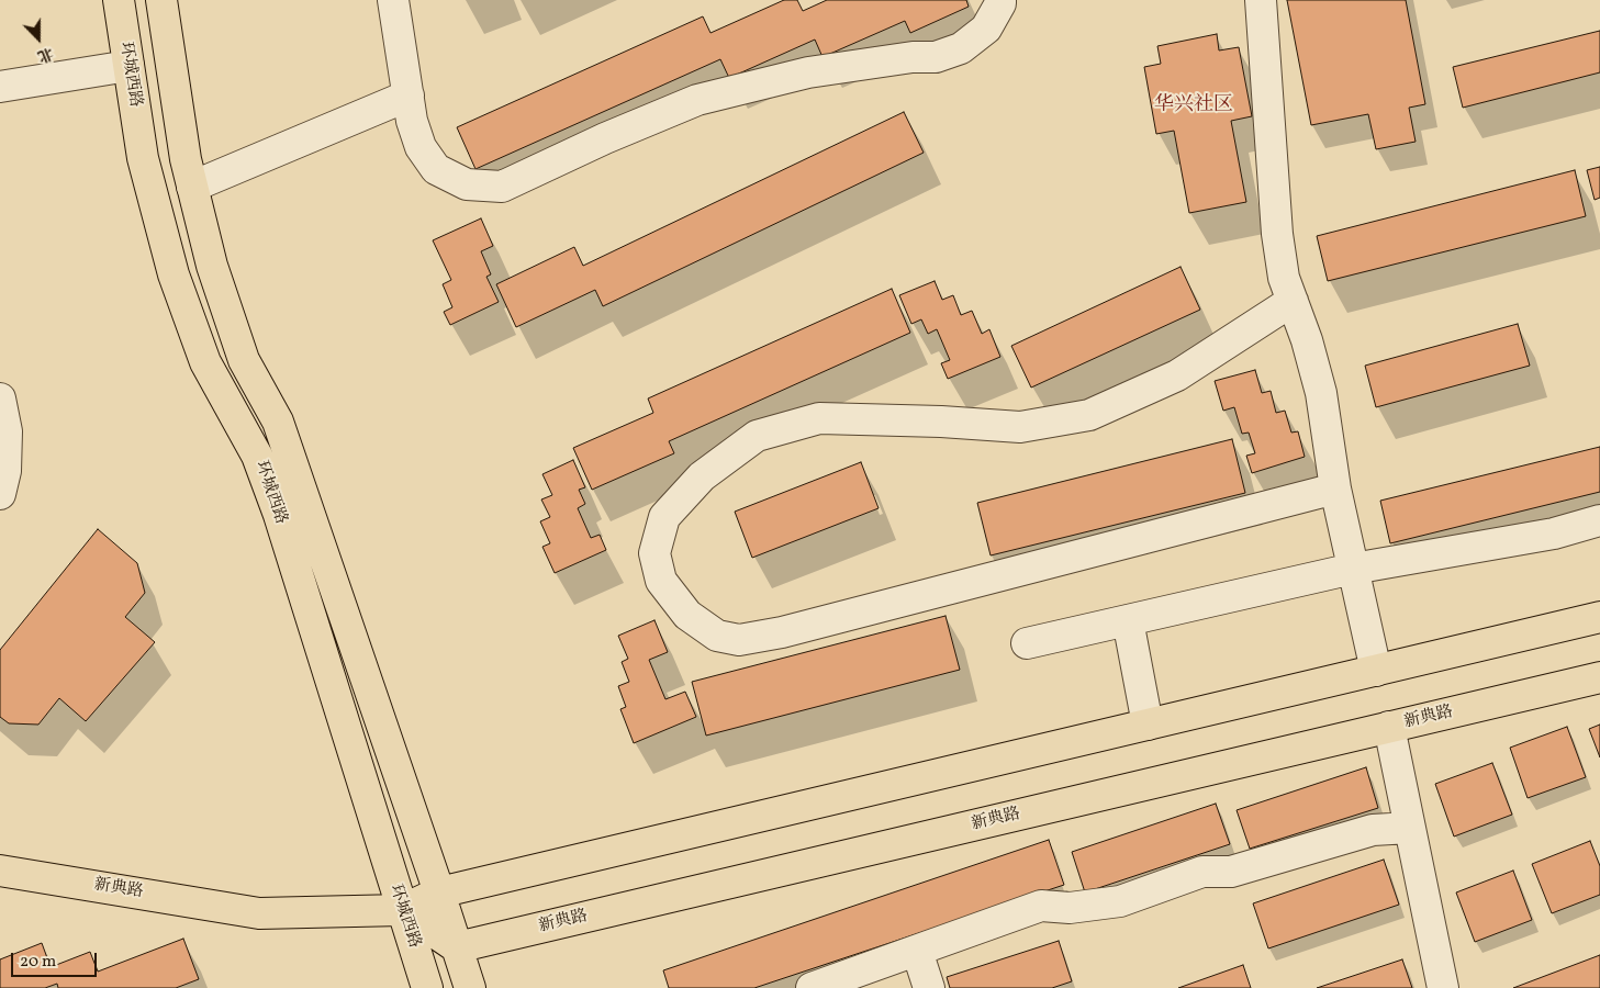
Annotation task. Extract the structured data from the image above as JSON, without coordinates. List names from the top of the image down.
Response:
{
  "streets": {
    "main road": ["环城西路", "新典路"]
  },
  "crossings": [
    ["环城西路", "新典路"]
  ],
  "districts": ["华兴社区"],
  "scale_bar": "20 m",
  "north": "bottom"
}
